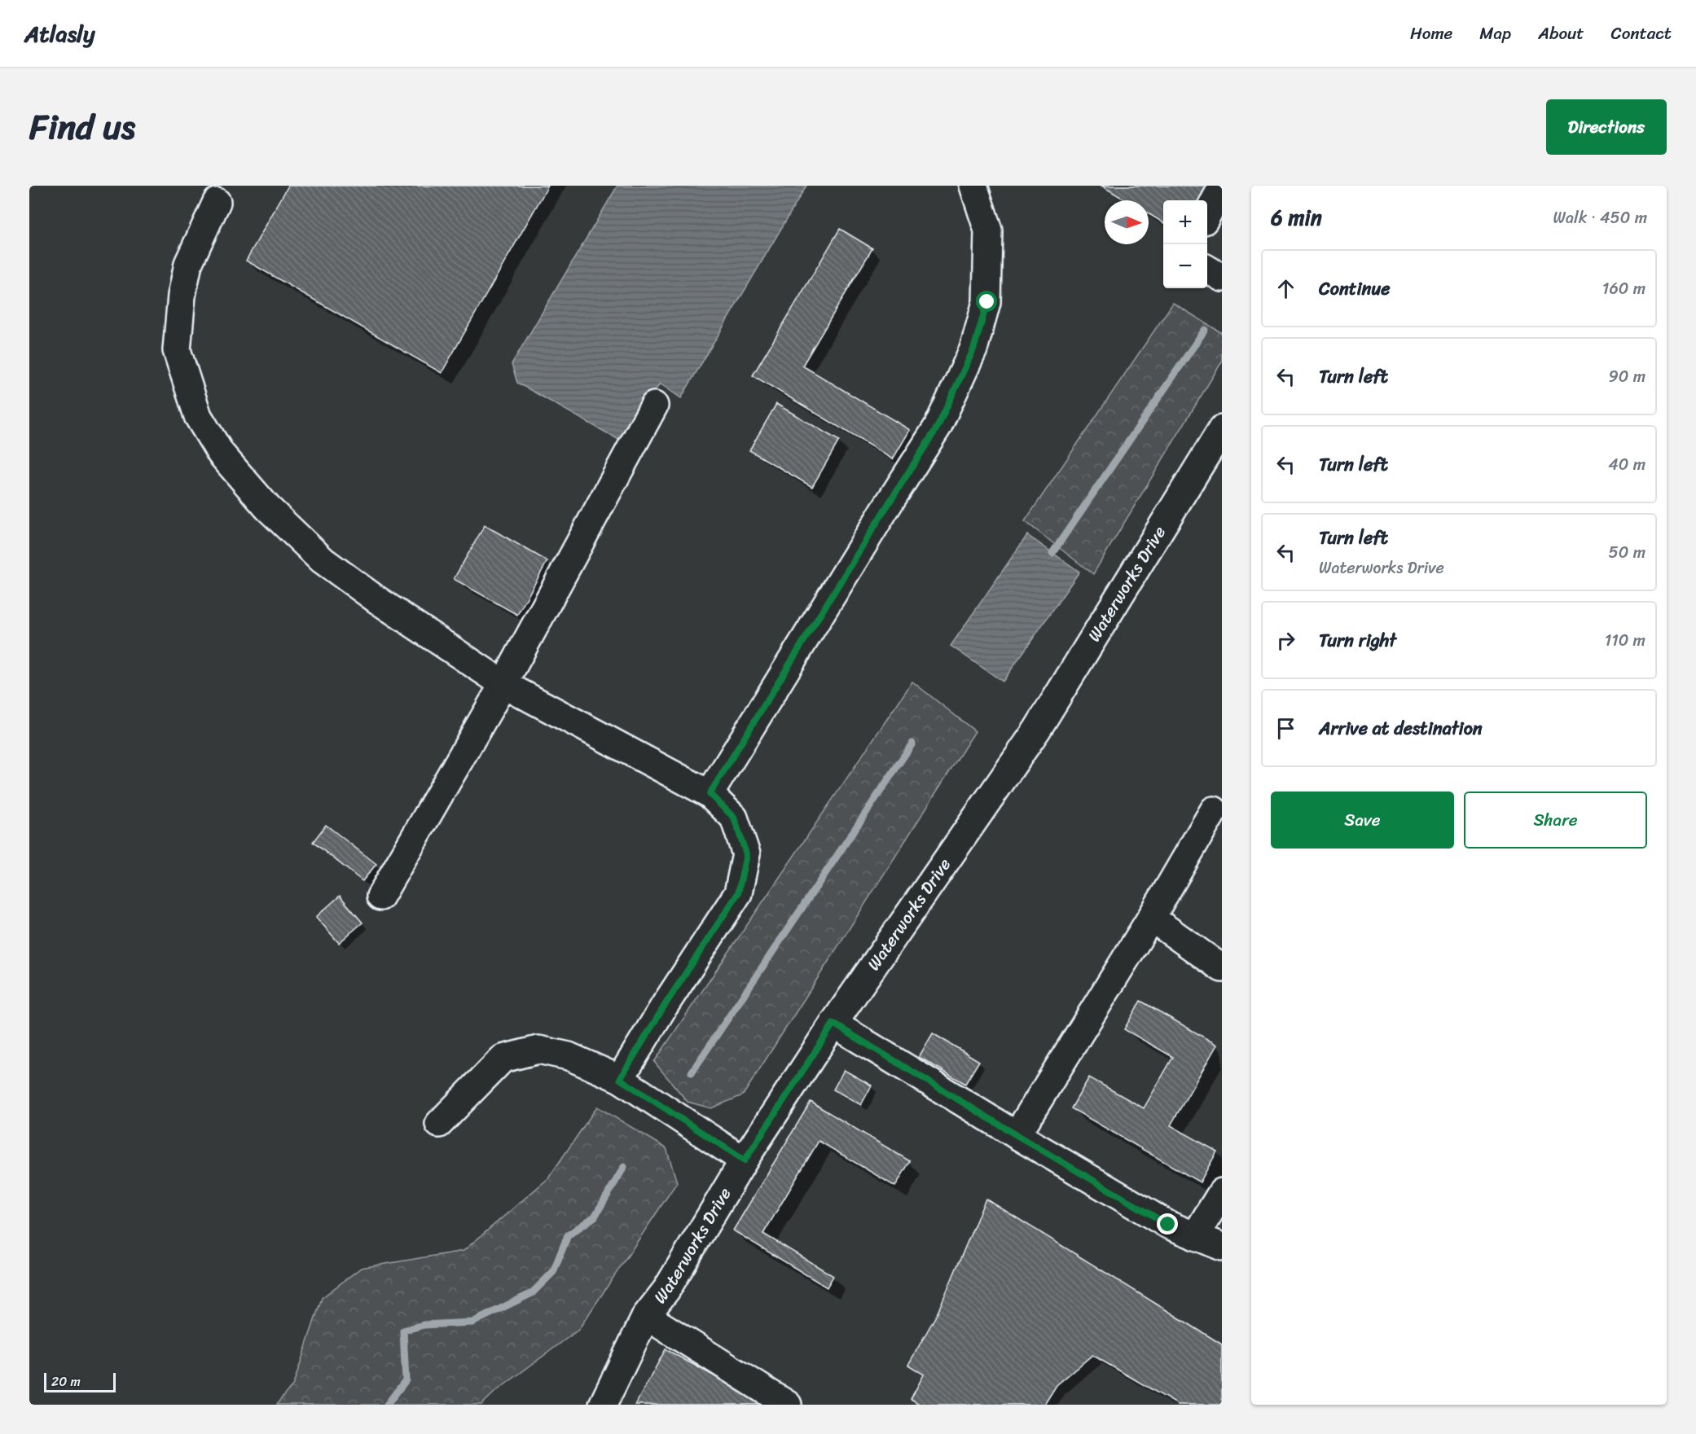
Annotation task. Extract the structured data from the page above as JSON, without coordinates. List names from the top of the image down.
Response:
{
  "streets": {
    "lane": ["Waterworks Drive"]
  },
  "scale_bar": "20 m",
  "north": "right",
  "page": {
    "header": "Atlasly",
    "nav": [
      "Home",
      "Map",
      "About",
      "Contact"
    ],
    "title": "Find us",
    "buttons": [
      "Directions",
      ["Save", "Share"]
    ],
    "heading": ["6 min", "Walk · 450 m"],
    "map_buttons": ["+", "−"],
    "list": [
      ["Continue", "160 m"],
      ["Turn left", "90 m"],
      ["Turn left", "40 m"],
      ["Turn left", "Waterworks Drive", "50 m"],
      ["Turn right", "110 m"],
      "Arrive at destination"
    ],
    "scale": "20 m"
  }
}
